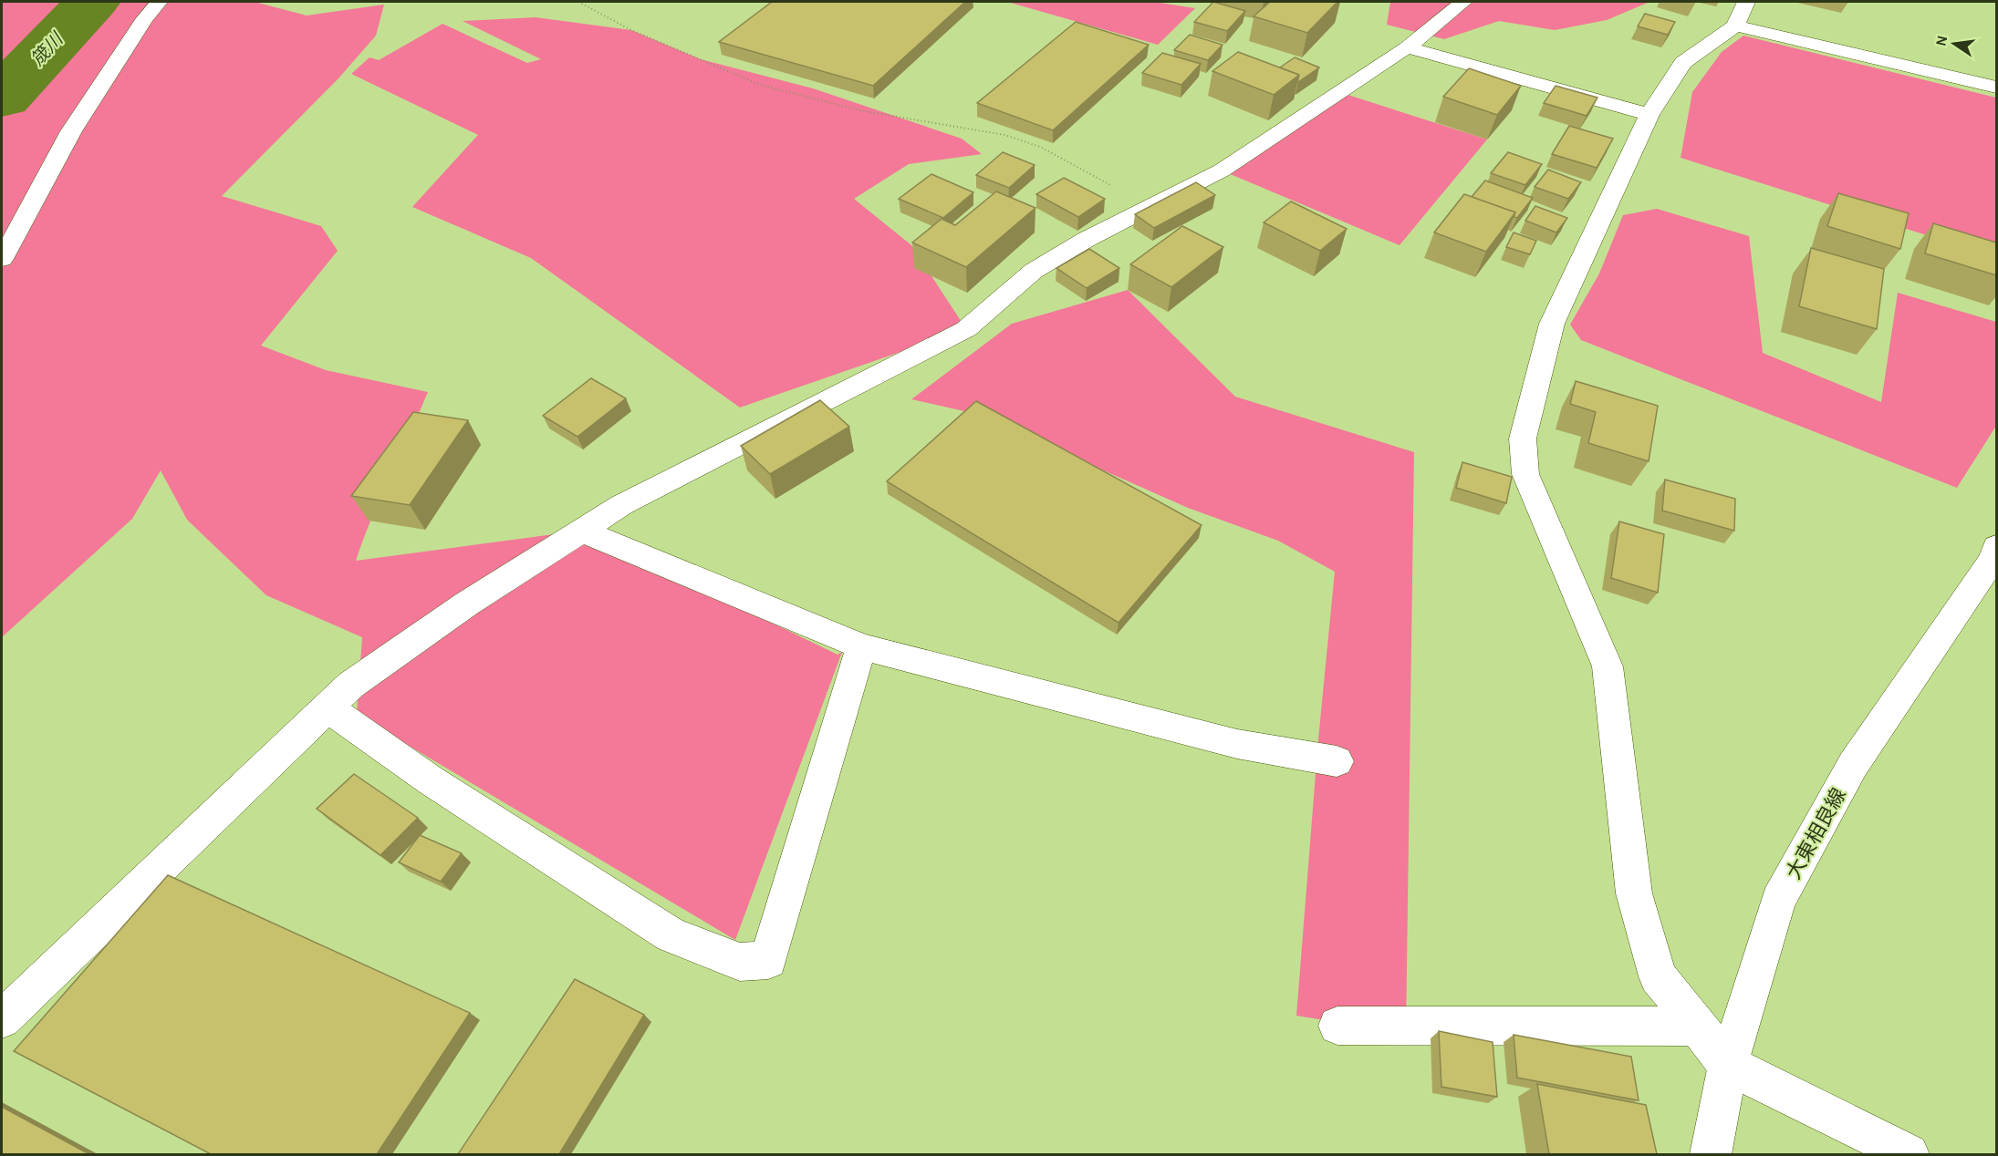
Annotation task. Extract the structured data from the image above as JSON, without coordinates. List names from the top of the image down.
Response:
{
  "streets": {
    "street": ["大東相良線"]
  },
  "water": ["筬川"],
  "north": "left"
}
